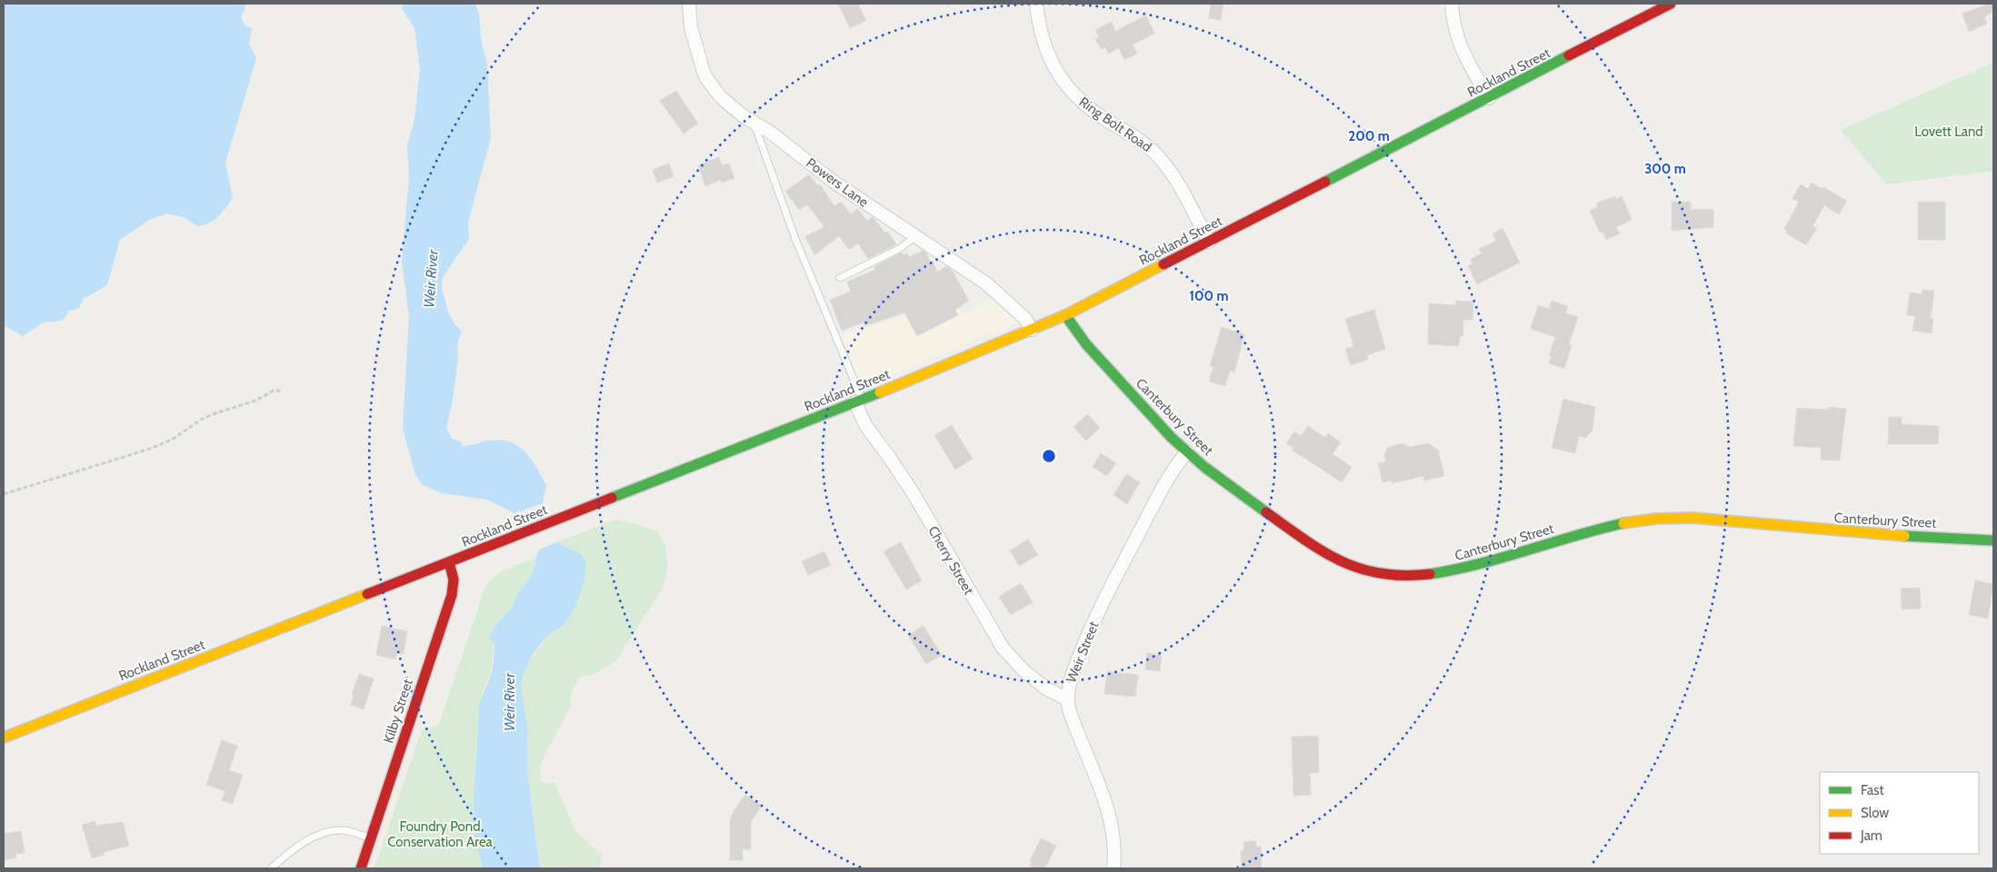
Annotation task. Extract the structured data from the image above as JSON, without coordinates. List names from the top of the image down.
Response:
{
  "streets": {
    "main road": ["Rockland Street", "Canterbury Street", "Kilby Street"],
    "street": [
      "Ring Bolt Road",
      "Powers Lane",
      "Cherry Street",
      "Weir Street"
    ]
  },
  "crossings": [
    ["Rockland Street", "Ring Bolt Road"],
    ["Rockland Street", "Powers Lane"],
    ["Rockland Street", "Canterbury Street"],
    ["Rockland Street", "Cherry Street"],
    ["Rockland Street", "Kilby Street"],
    ["Canterbury Street", "Weir Street"],
    ["Cherry Street", "Weir Street"]
  ],
  "water": ["Weir River"],
  "parks": ["Lovett Land", "Foundry Pond Conservation Area"],
  "legend": ["Fast", "Slow", "Jam"],
  "rings": ["200 m", "300 m", "100 m"]
}
